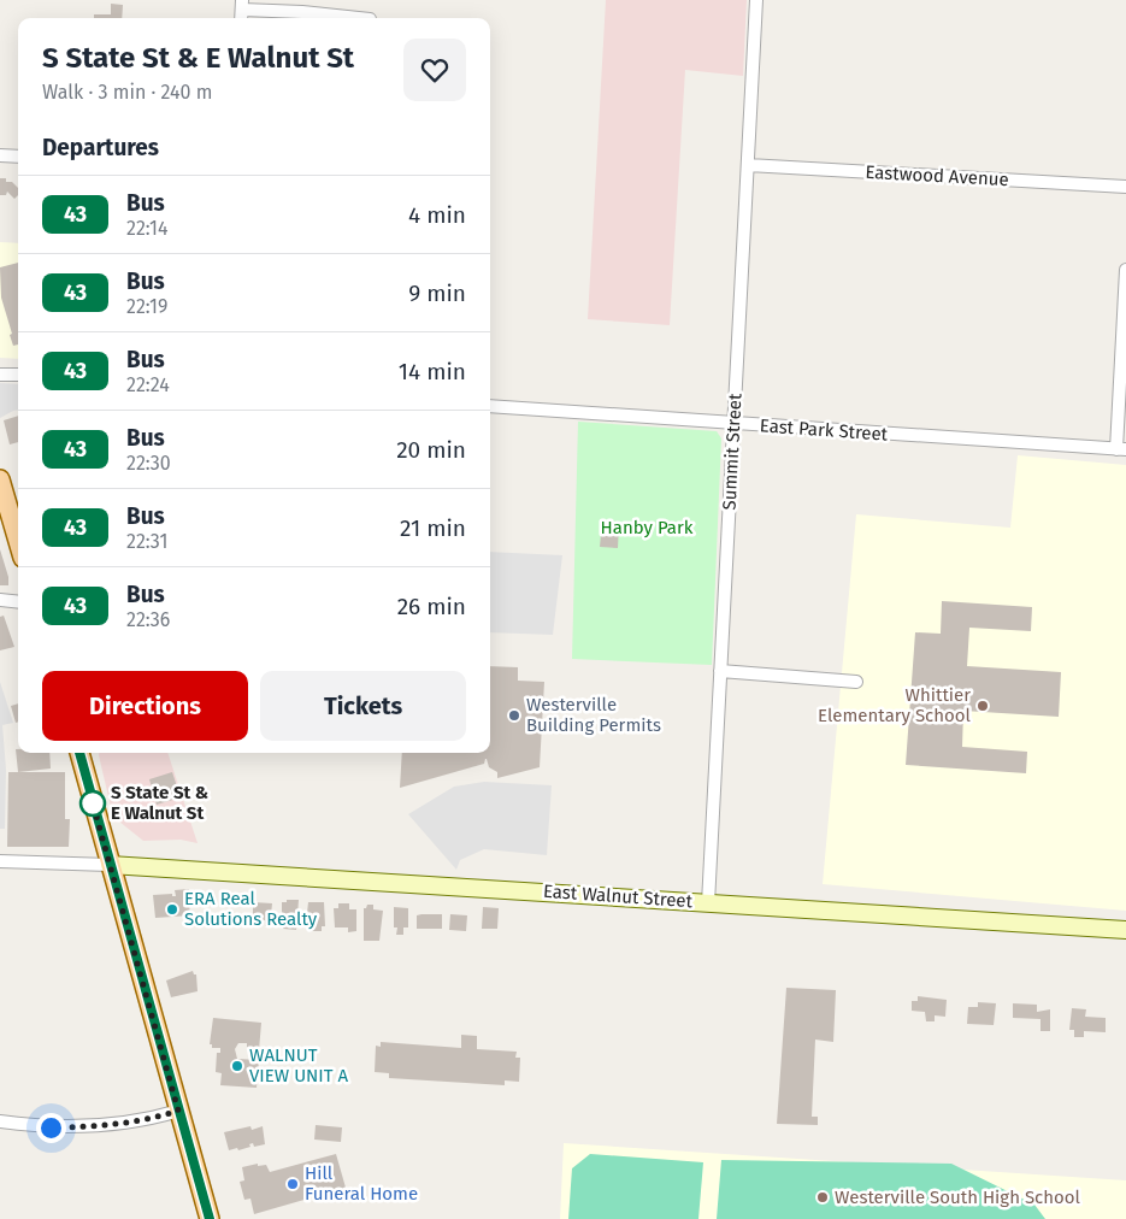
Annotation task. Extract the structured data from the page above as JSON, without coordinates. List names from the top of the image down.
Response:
{
  "streets": {
    "main road": ["East Walnut Street"],
    "street": ["Eastwood Avenue", "East Park Street", "Summit Street"]
  },
  "crossings": [
    ["Eastwood Avenue", "Summit Street"],
    ["East Park Street", "Summit Street"],
    ["Summit Street", "East Walnut Street"]
  ],
  "parks": ["Hanby Park"],
  "places": [
    "Whittier Elementary School",
    "Westerville Building Permits",
    "S State St & E Walnut St",
    "ERA Real Solutions Realty",
    "WALNUT VIEW UNIT A",
    "Hill Funeral Home",
    "Westerville South High School"
  ],
  "lines": ["bus line 43"],
  "page": {
    "heading": [
      ["S State St & E Walnut St", "Walk · 3 min · 240 m"],
      "Departures"
    ],
    "list": [
      {
        "mark": "43",
        "name": "Bus",
        "note": "22:14",
        "value": "4 min"
      },
      {
        "mark": "43",
        "name": "Bus",
        "note": "22:19",
        "value": "9 min"
      },
      {
        "mark": "43",
        "name": "Bus",
        "note": "22:24",
        "value": "14 min"
      },
      {
        "mark": "43",
        "name": "Bus",
        "note": "22:30",
        "value": "20 min"
      },
      {
        "mark": "43",
        "name": "Bus",
        "note": "22:31",
        "value": "21 min"
      },
      {
        "mark": "43",
        "name": "Bus",
        "note": "22:36",
        "value": "26 min"
      }
    ],
    "buttons": ["Directions", "Tickets"]
  }
}
